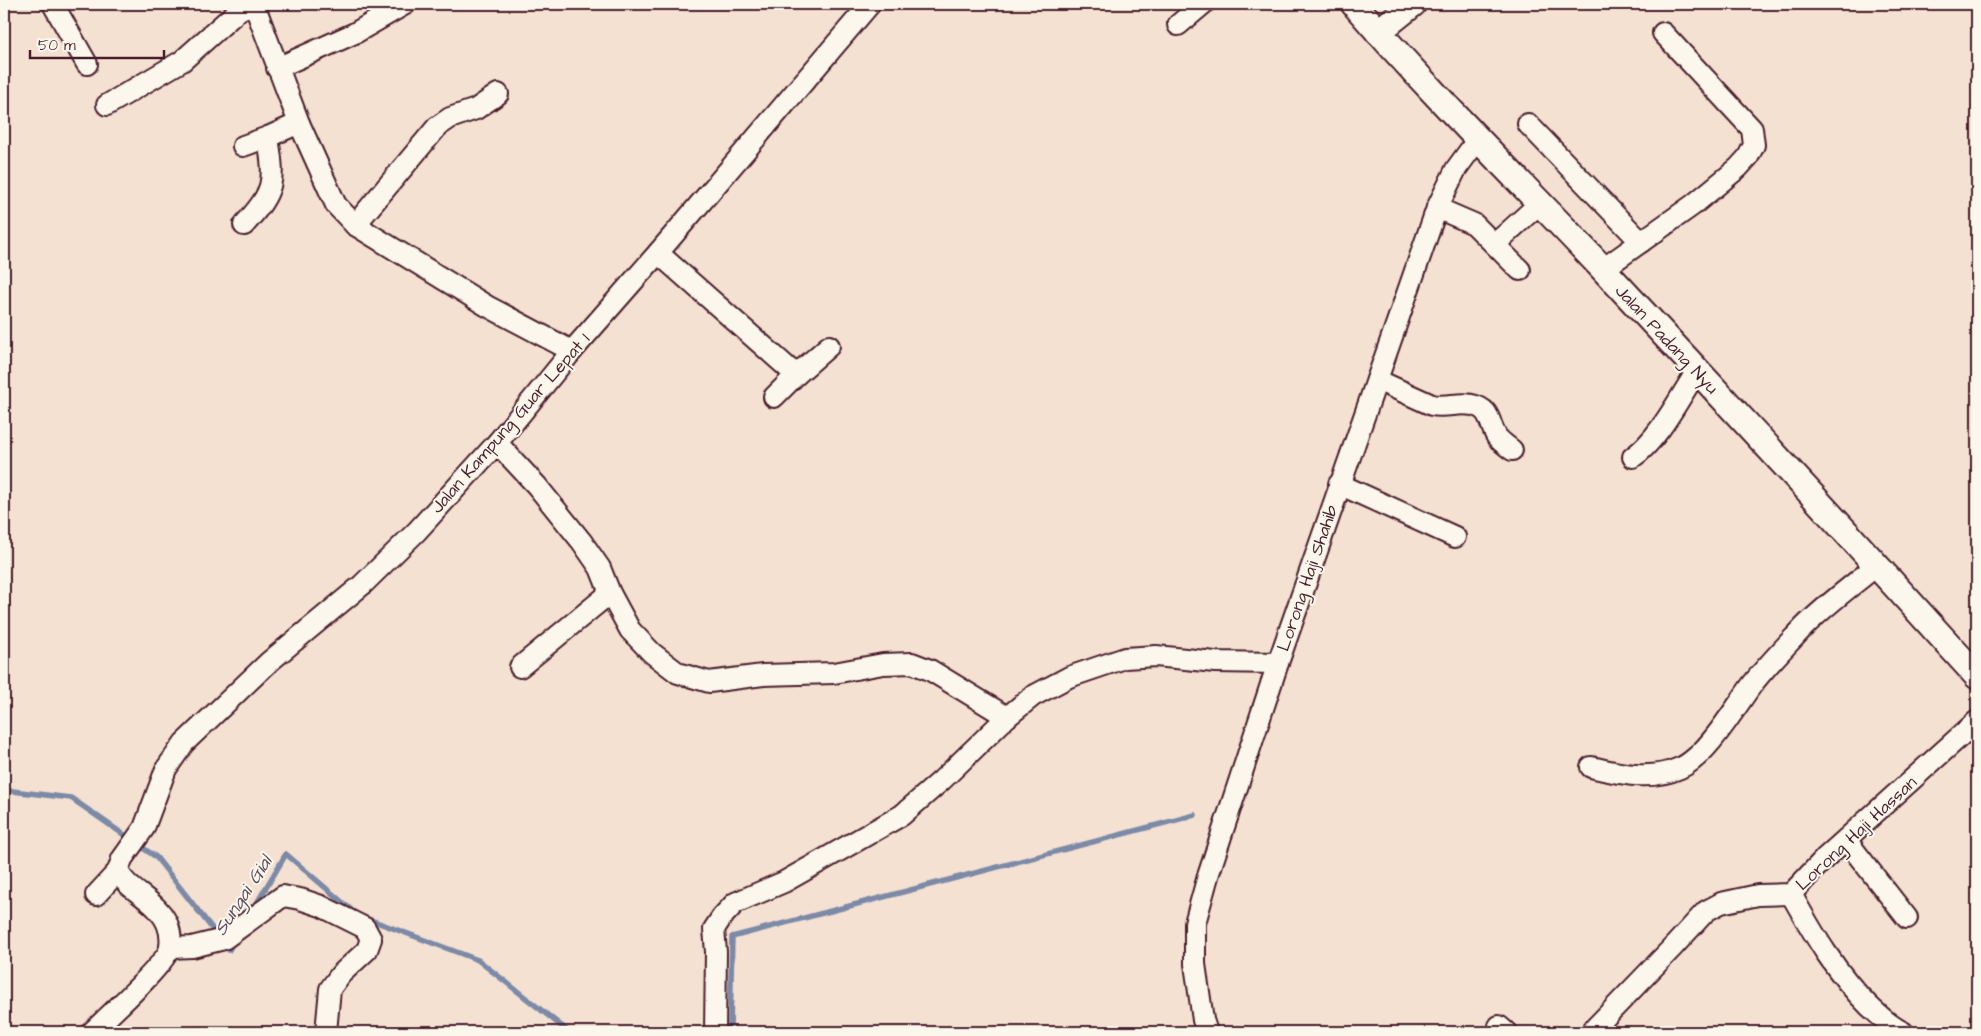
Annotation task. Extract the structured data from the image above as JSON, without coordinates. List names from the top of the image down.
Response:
{
  "streets": {
    "street": [
      "Jalan Padang Nyu",
      "Jalan Kampung Guar Lepat 1",
      "Lorong Haji Shahib",
      "Lorong Haji Hassan"
    ]
  },
  "crossings": [
    ["Jalan Padang Nyu", "Lorong Haji Shahib"]
  ],
  "water": ["Sungai Gial"],
  "scale_bar": "50 m"
}
